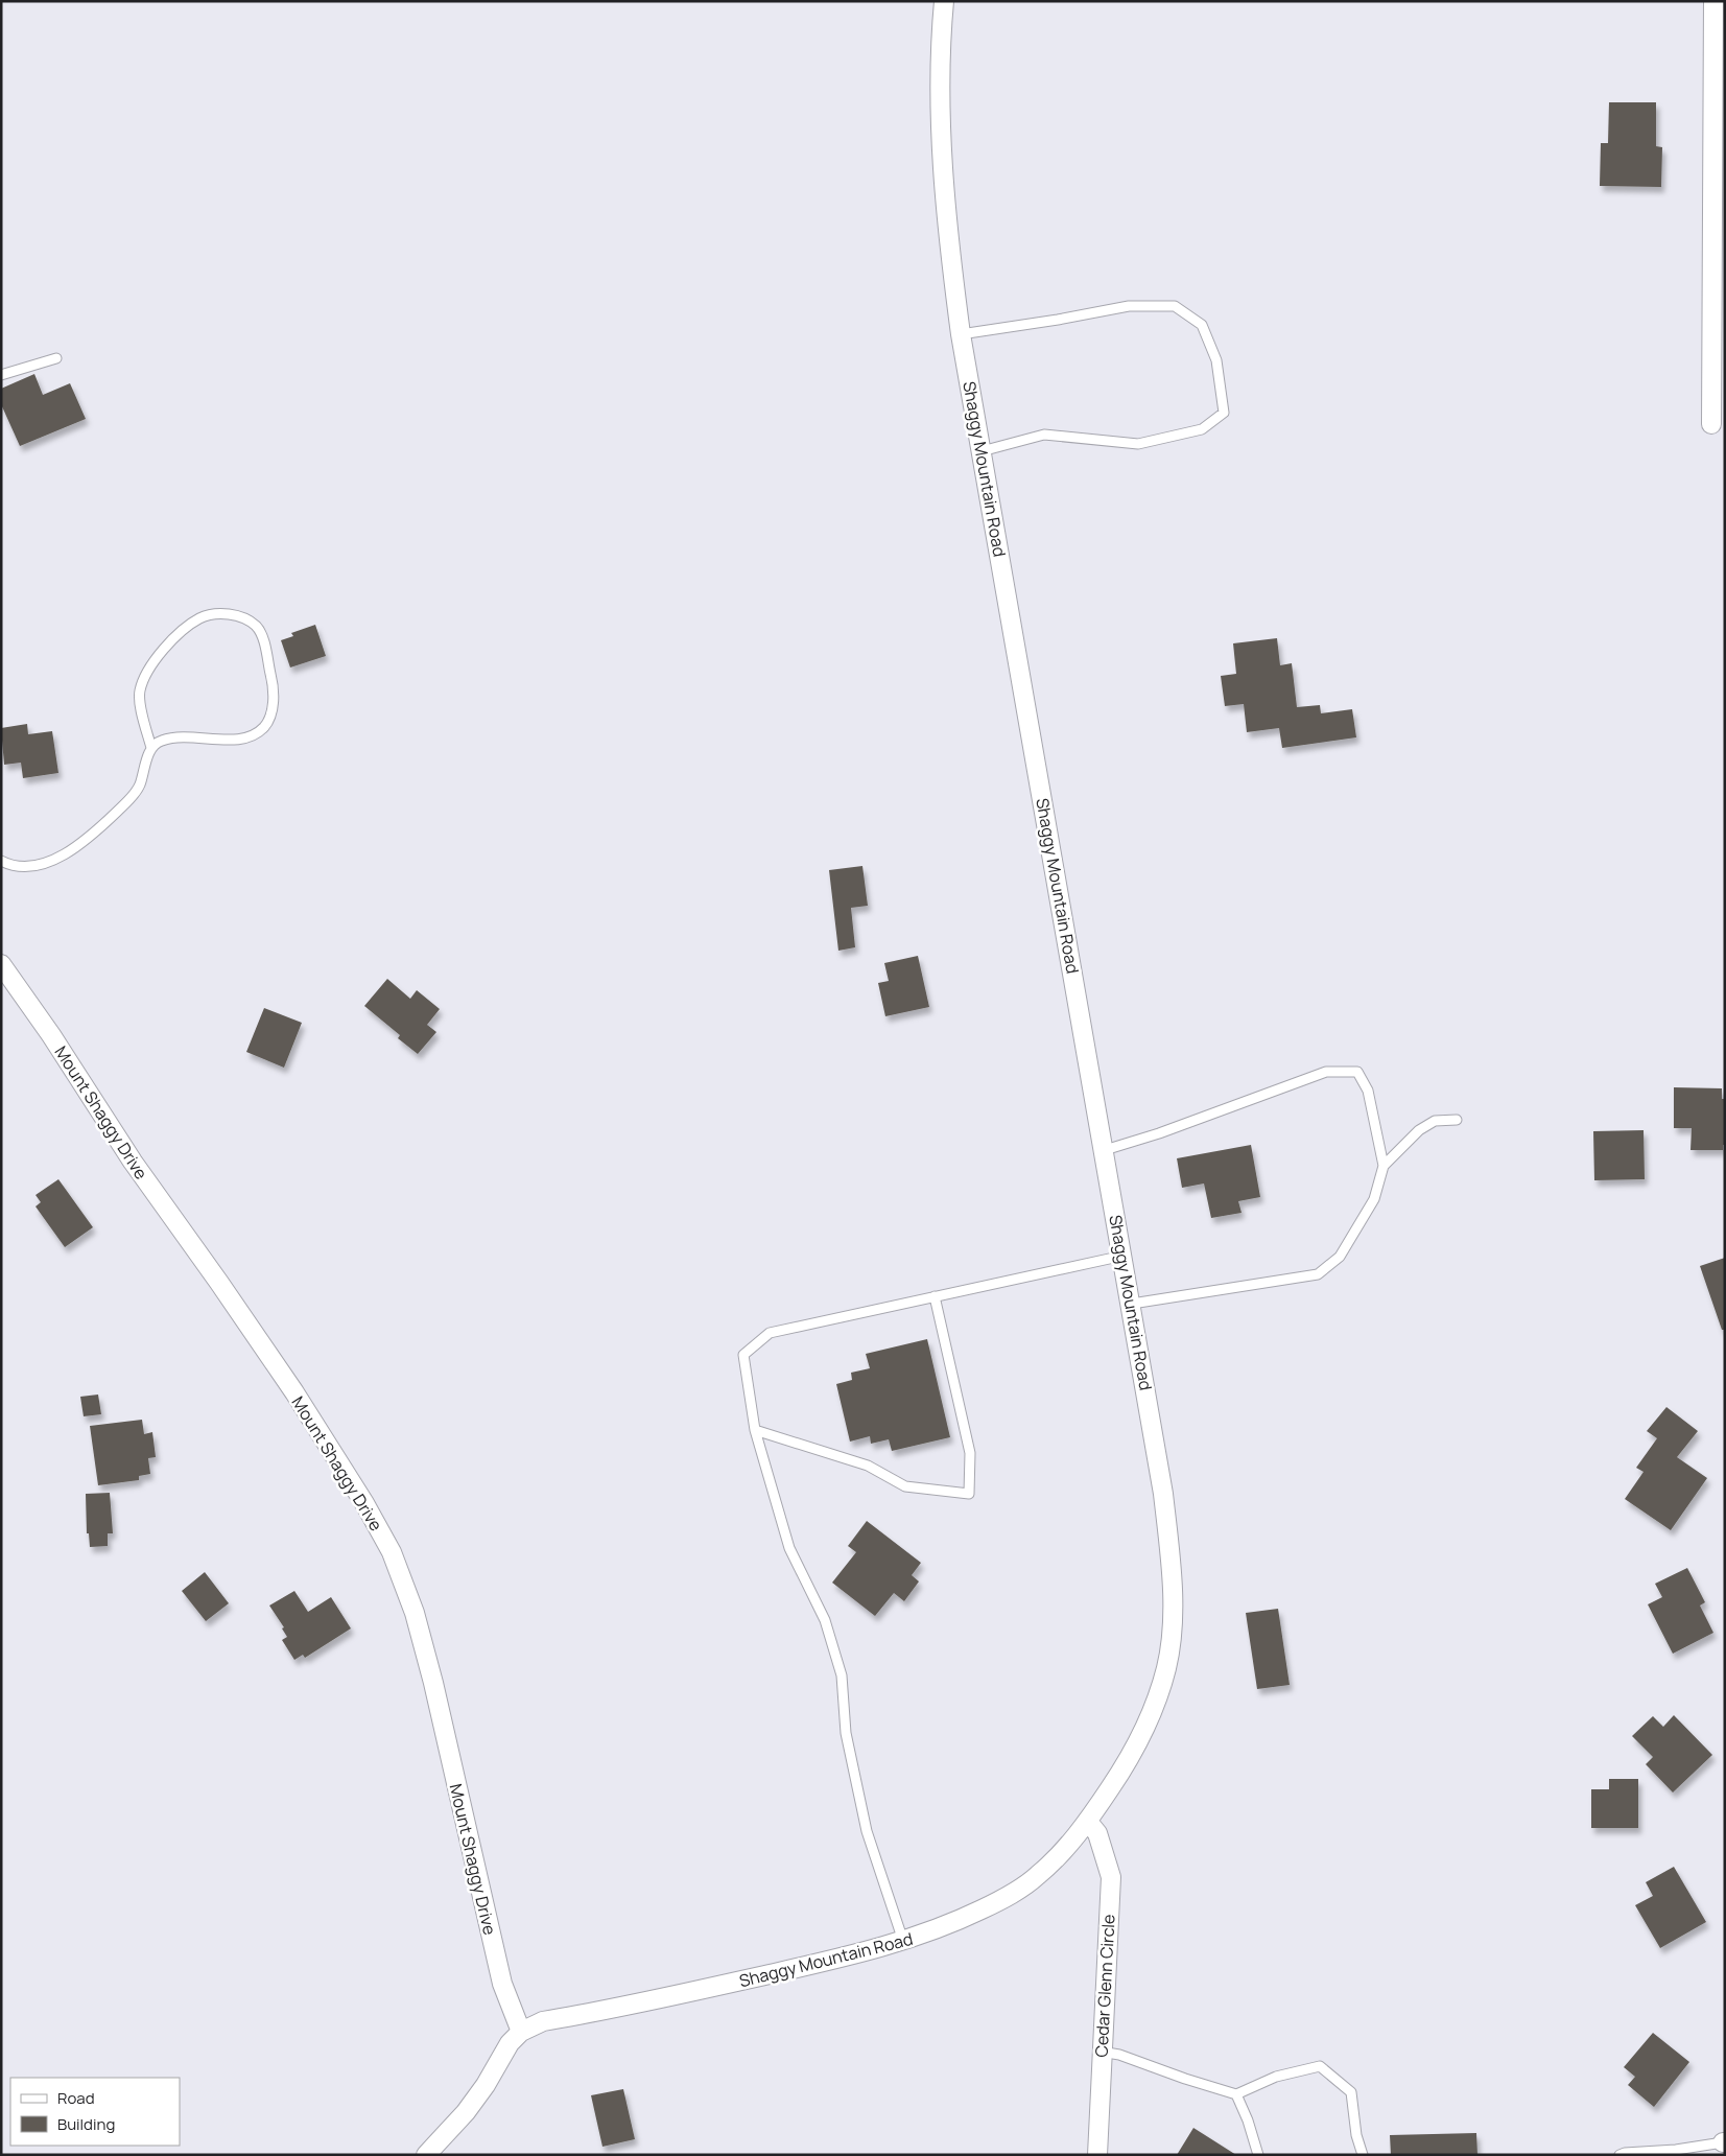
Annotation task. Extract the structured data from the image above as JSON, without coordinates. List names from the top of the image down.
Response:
{
  "streets": {
    "street": ["Shaggy Mountain Road", "Mount Shaggy Drive", "Cedar Glenn Circle"]
  },
  "crossings": [
    ["Shaggy Mountain Road", "Mount Shaggy Drive"],
    ["Shaggy Mountain Road", "Cedar Glenn Circle"]
  ],
  "legend": ["Road", "Building"]
}
